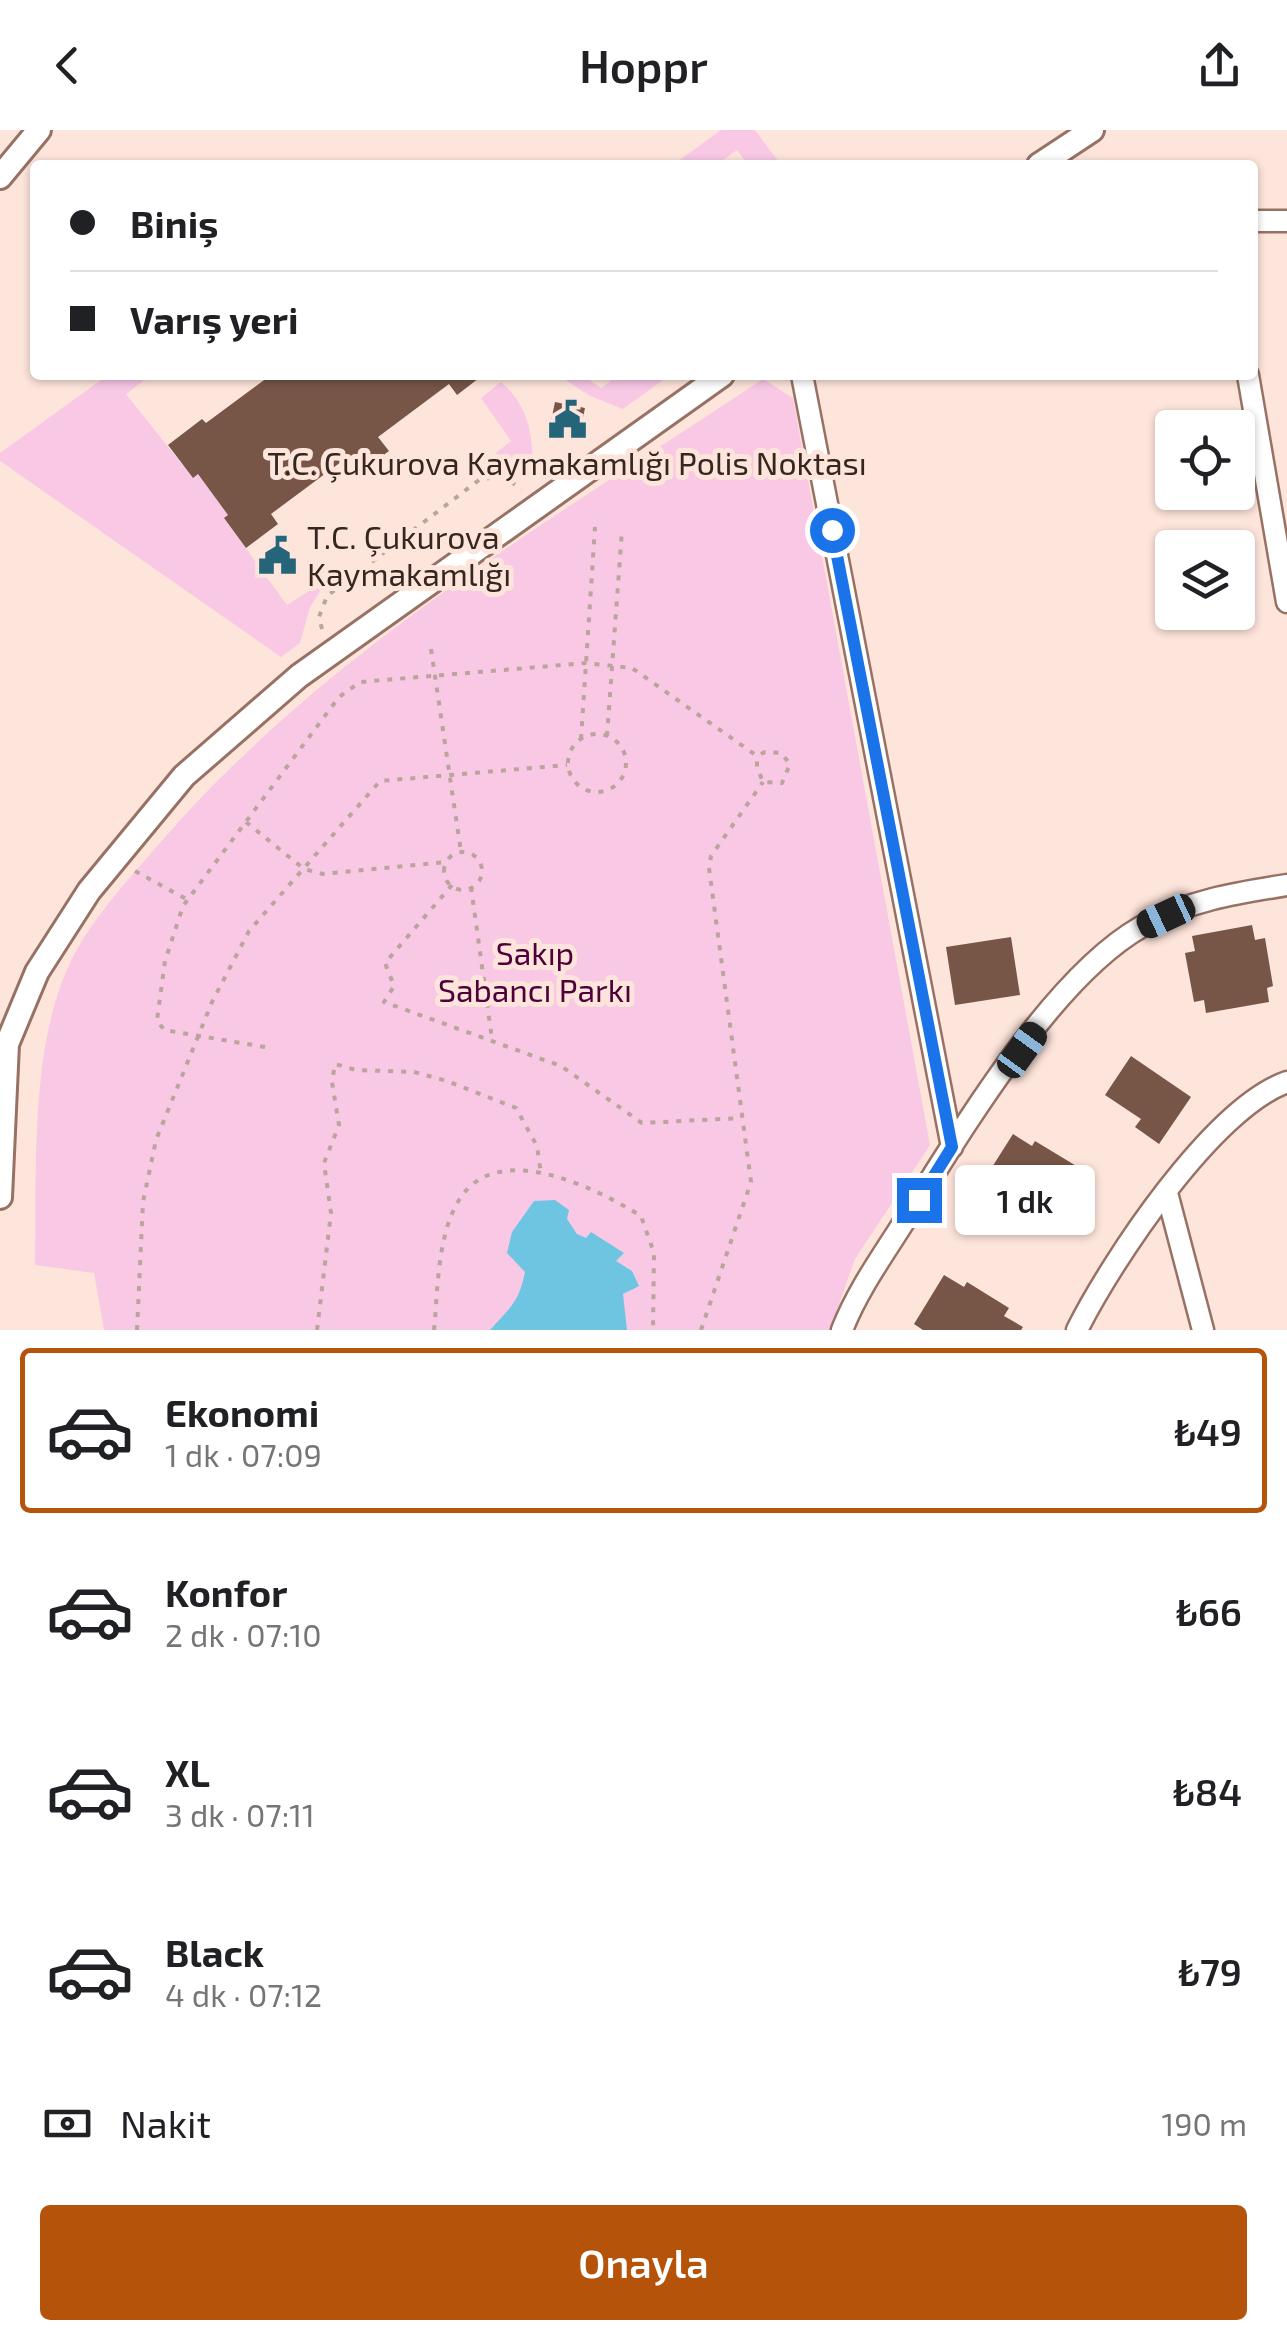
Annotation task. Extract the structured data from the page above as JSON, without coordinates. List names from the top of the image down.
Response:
{
  "parks": ["Sakıp Sabancı Parkı"],
  "places": {
    "public building": ["T.C. Çukurova Kaymakamlığı Polis Noktası", "T.C. Çukurova Kaymakamlığı"]
  },
  "page": {
    "header": "Hoppr",
    "banner": ["Biniş", "Varış yeri"],
    "bubble": "1 dk",
    "list": [
      {
        "name": "Ekonomi",
        "note": "1 dk · 07:09",
        "value": "₺49"
      },
      {
        "name": "Konfor",
        "note": "2 dk · 07:10",
        "value": "₺66"
      },
      {
        "name": "XL",
        "note": "3 dk · 07:11",
        "value": "₺84"
      },
      {
        "name": "Black",
        "note": "4 dk · 07:12",
        "value": "₺79"
      }
    ],
    "pay": ["Nakit", "190 m"],
    "buttons": "Onayla"
  }
}
